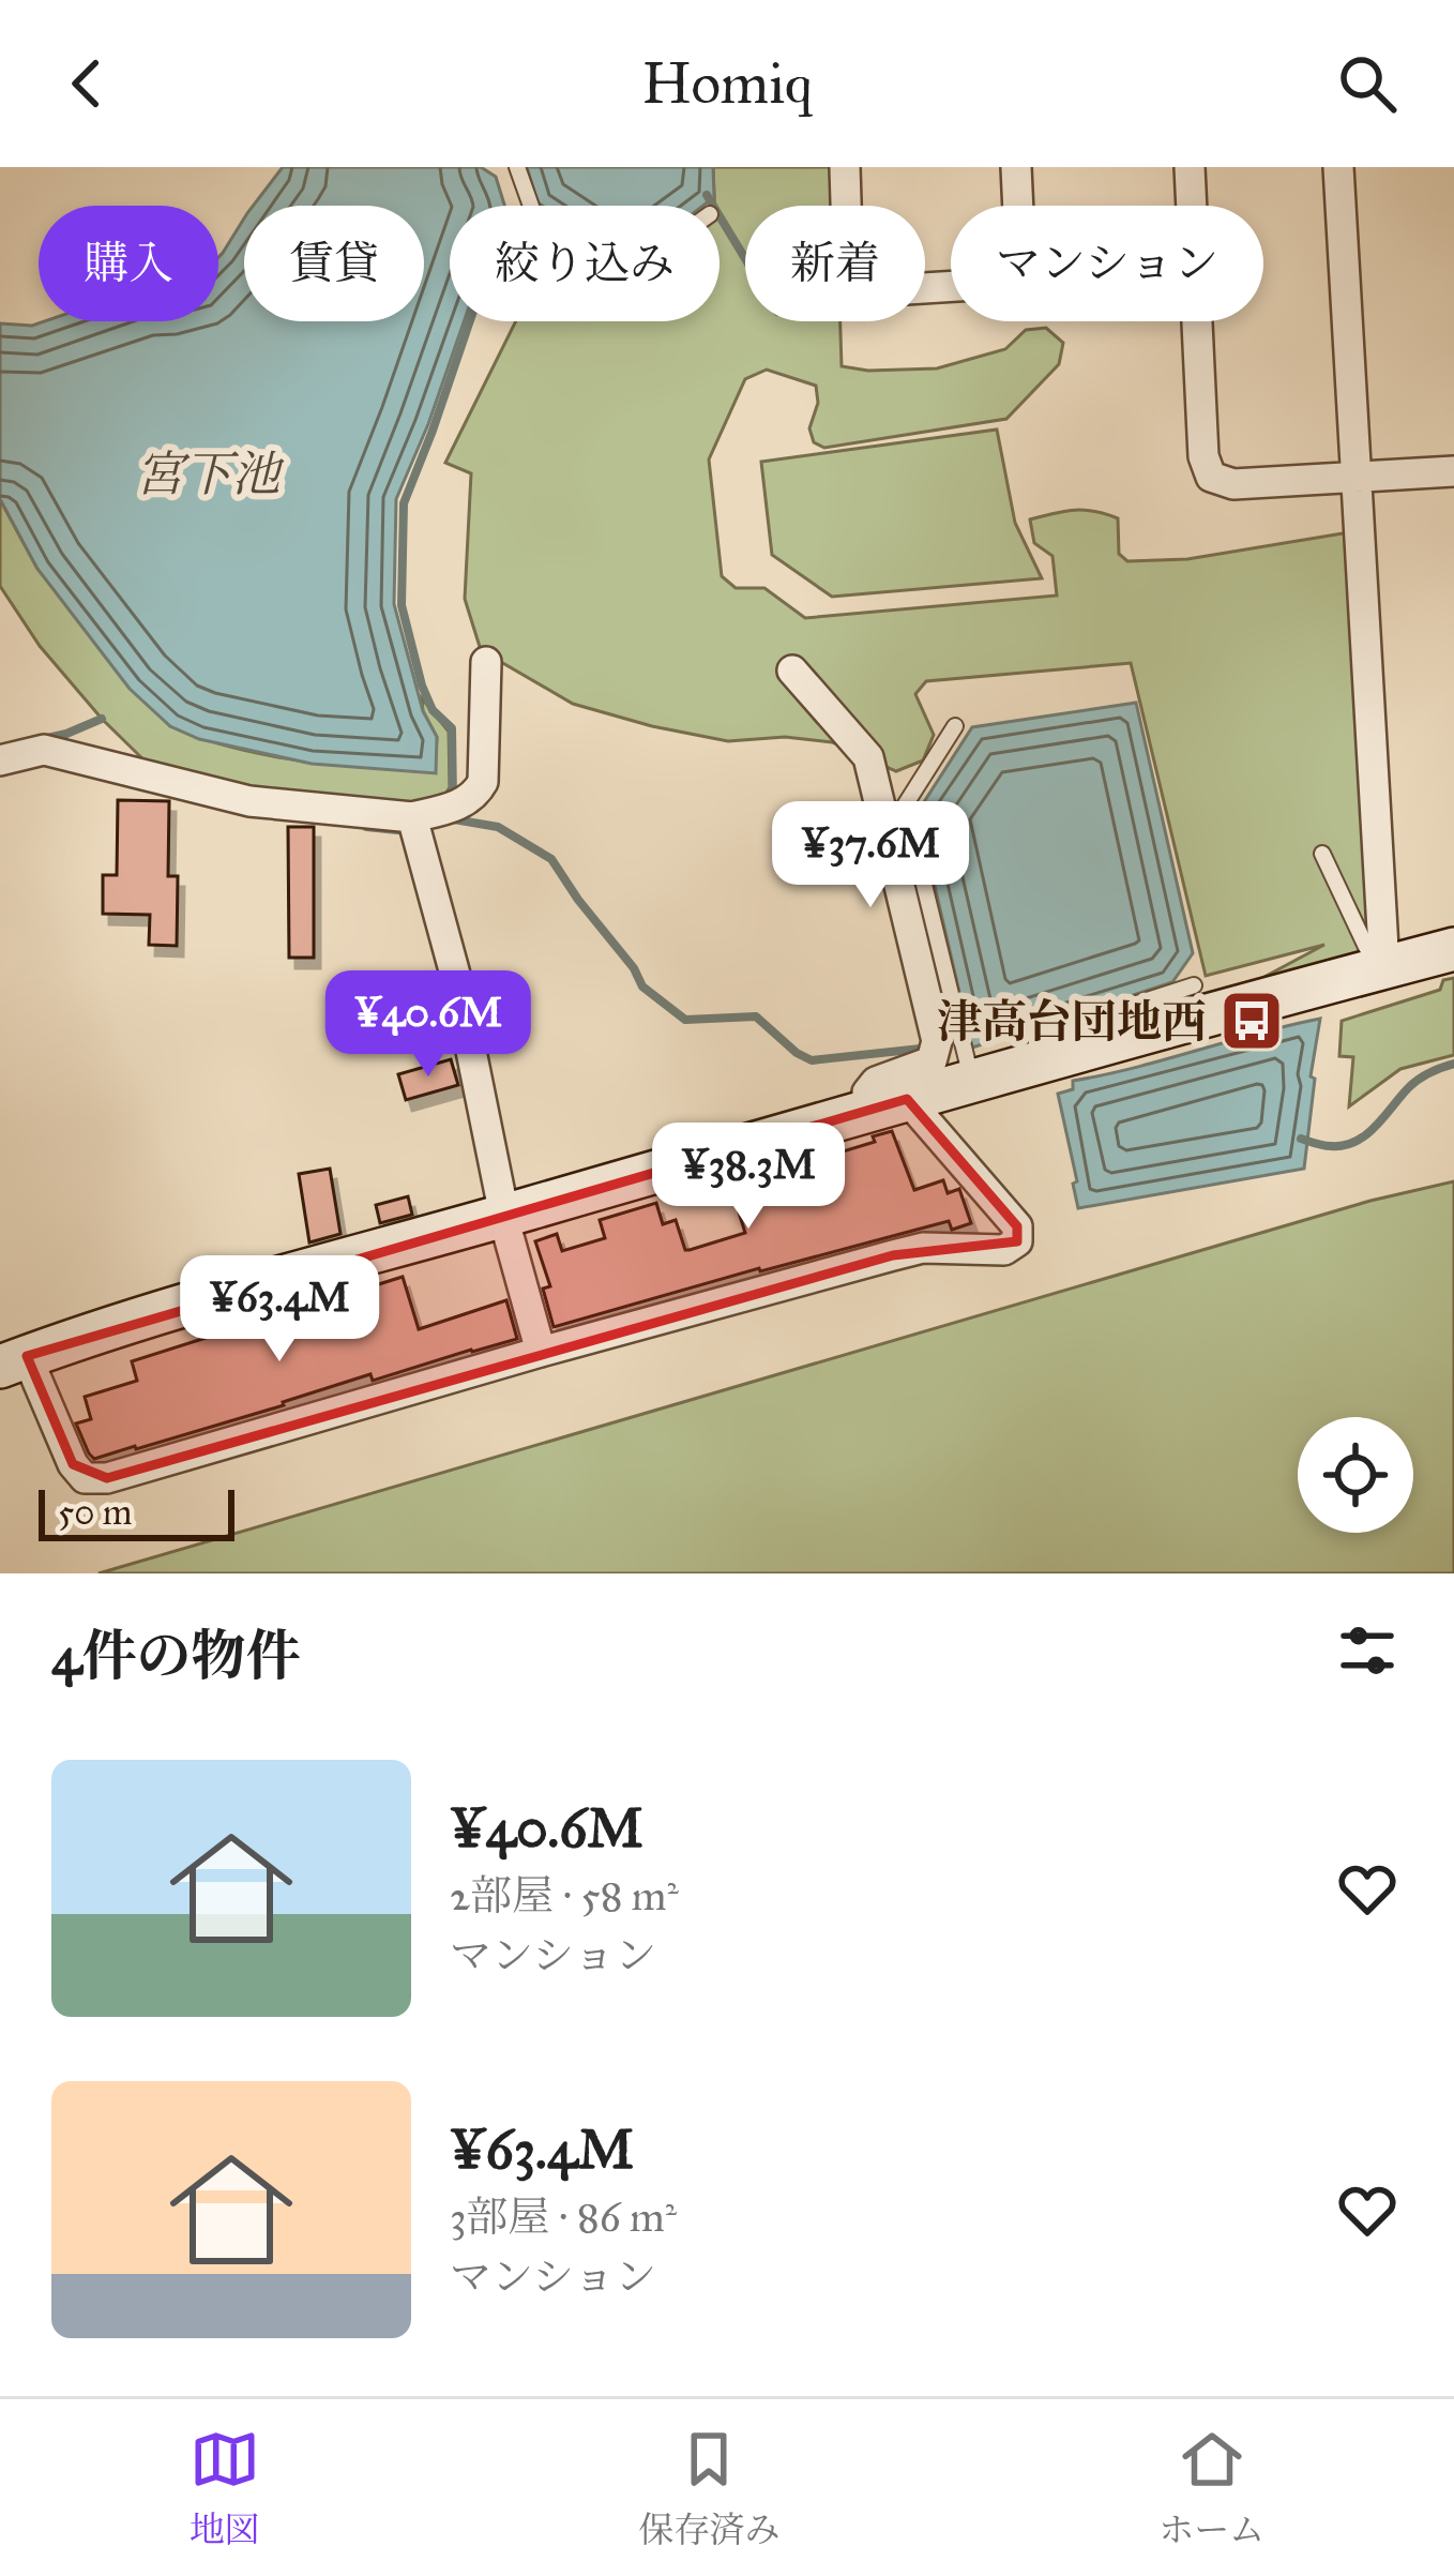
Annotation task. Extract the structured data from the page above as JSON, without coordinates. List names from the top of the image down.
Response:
{
  "water": ["宮下池"],
  "places": {
    "bus stop": ["津高台団地西"]
  },
  "scale_bar": "50 m",
  "page": {
    "header": "Homiq",
    "chip": [
      "購入",
      "賃貸",
      "絞り込み",
      "新着",
      "マンション"
    ],
    "price": [
      "¥37.6M",
      "¥40.6M",
      "¥38.3M",
      "¥63.4M"
    ],
    "scale": "50 m",
    "heading": "4件の物件",
    "list": [
      {
        "name": "¥40.6M",
        "note": "2部屋 · 58 m² · マンション"
      },
      {
        "name": "¥63.4M",
        "note": "3部屋 · 86 m² · マンション"
      }
    ],
    "tabs": ["地図", "保存済み", "ホーム"]
  }
}
